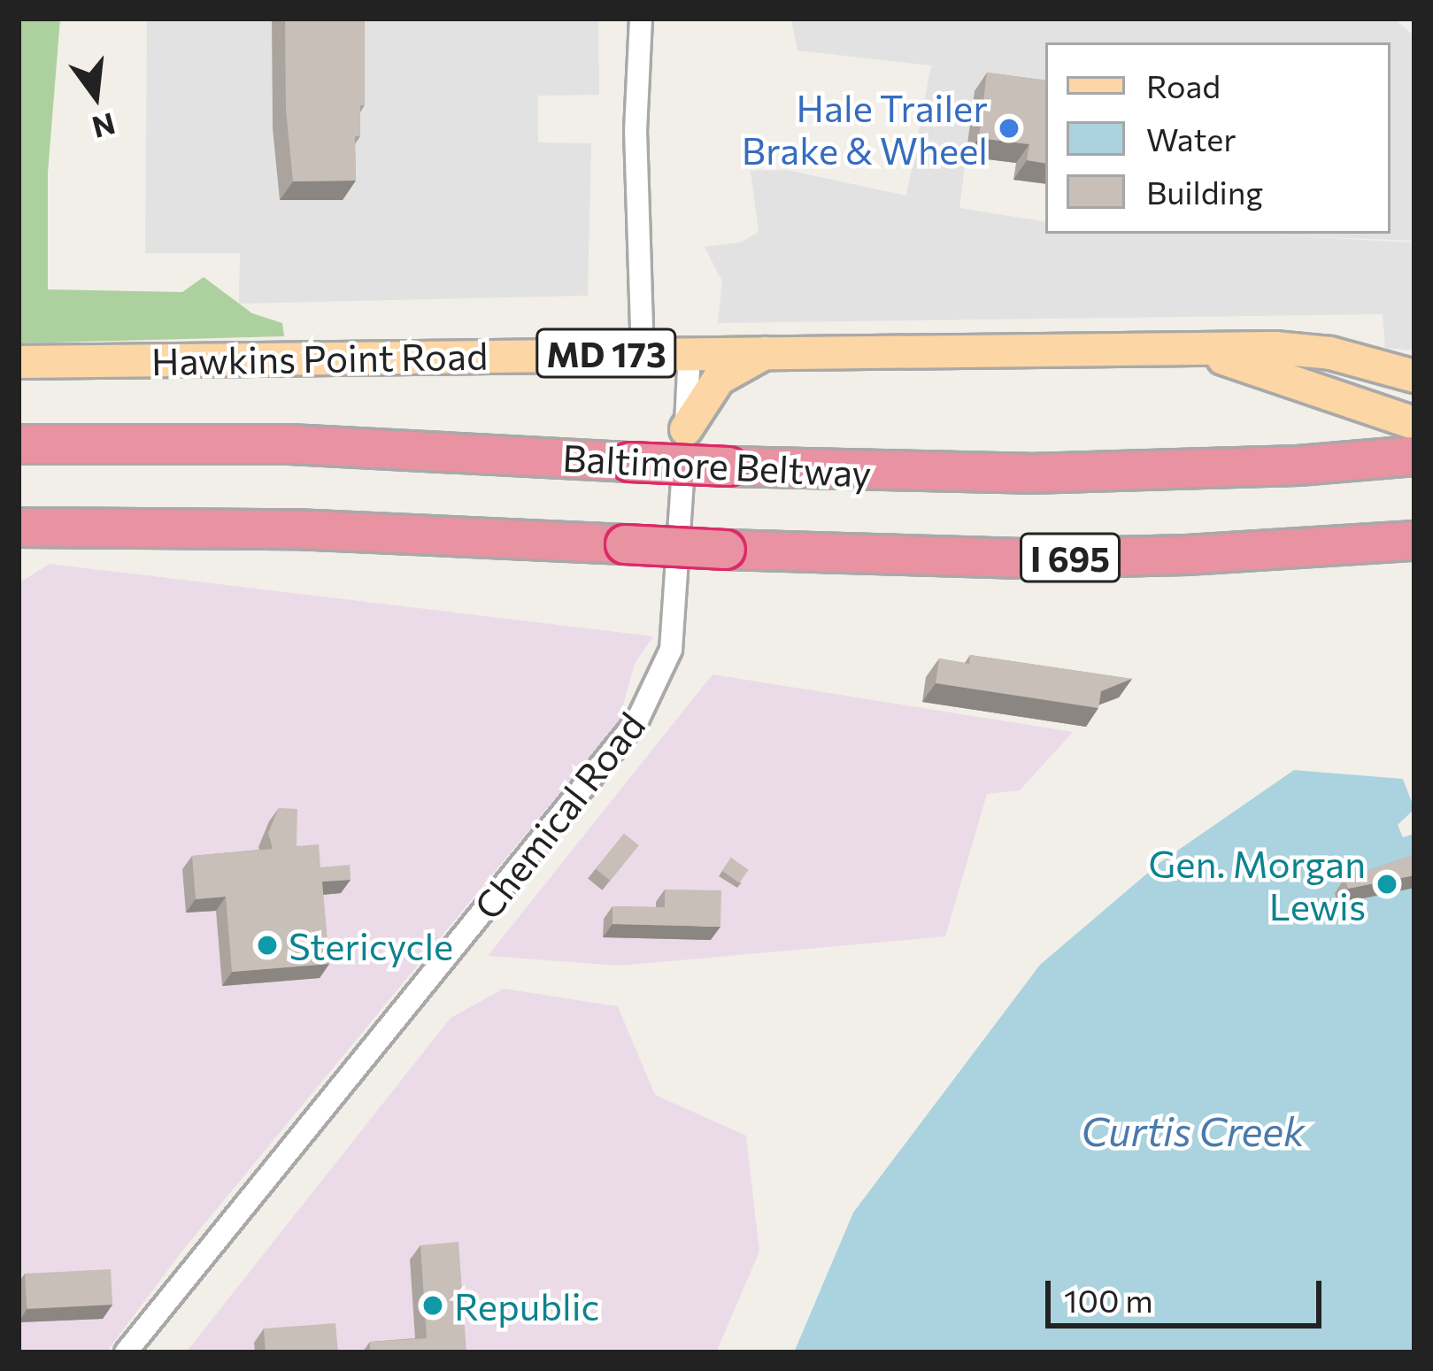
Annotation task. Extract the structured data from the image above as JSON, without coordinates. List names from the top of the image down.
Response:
{
  "streets": {
    "highway": ["Baltimore Beltway", "I 695"],
    "main road": ["MD 173", "Hawkins Point Road"],
    "street": ["Chemical Road"]
  },
  "crossings": [
    ["MD 173", "Hawkins Point Road"],
    ["Hawkins Point Road", "Chemical Road"]
  ],
  "water": ["Curtis Creek"],
  "places": [
    "Hale Trailer Brake & Wheel",
    "Gen. Morgan Lewis",
    "Stericycle",
    "Republic"
  ],
  "legend": ["Road", "Water", "Building"],
  "scale_bar": "100 m",
  "north": "bottom"
}
